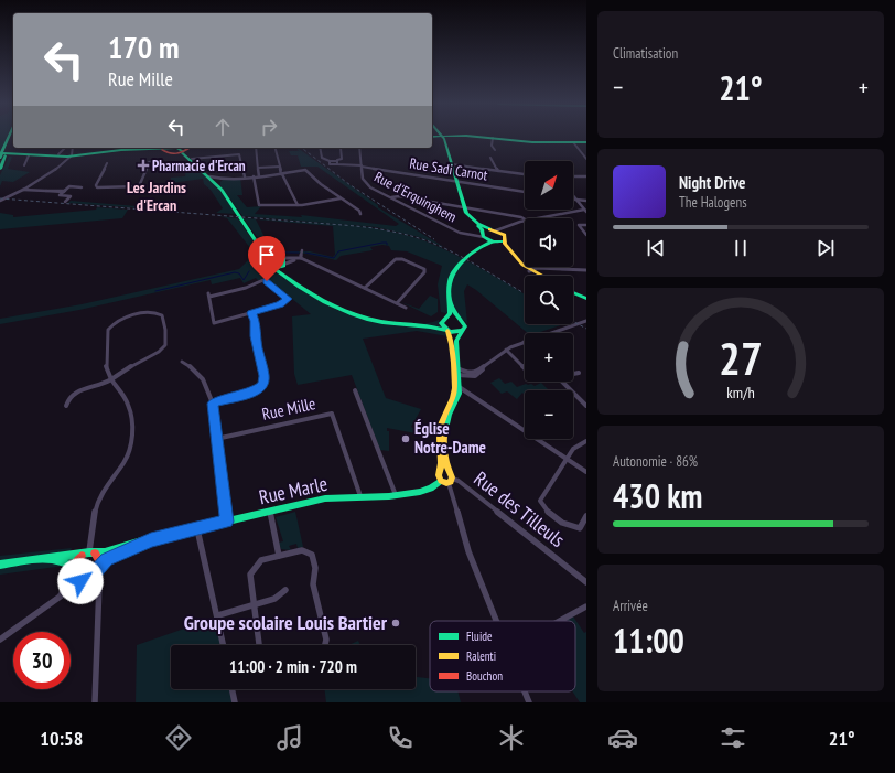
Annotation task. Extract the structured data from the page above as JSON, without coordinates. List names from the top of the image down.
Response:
{
  "streets": {
    "main road": ["Rue Marle"],
    "street": [
      "Rue Sadi Carnot",
      "Rue d'Erquinghem",
      "Rue Mille",
      "Rue des Tilleuls"
    ]
  },
  "crossings": [
    ["Rue Sadi Carnot", "Rue d'Erquinghem"],
    ["Rue Mille", "Rue Marle"]
  ],
  "districts": ["Les Jardins d'Ercan"],
  "places": {
    "health": ["Pharmacie d'Ercan"],
    "other": ["Église Notre-Dame", "Groupe scolaire Louis Bartier"]
  },
  "legend": ["Fluide", "Ralenti", "Bouchon"],
  "north": "top right",
  "page": {
    "tile": [
      "Climatisation",
      ["Autonomie · 86%", "430 km"],
      ["Arrivée", "11:00"]
    ],
    "turn": ["170 m", "Rue Mille"],
    "heat": ["−", "21°", "+"],
    "map_buttons": ["+", "−"],
    "song": ["Night Drive", "The Halogens"],
    "limit": "30",
    "trip": "11:00 · 2 min · 720 m",
    "tabs": ["10:58", "21°"],
    "gauge": ["27", "km/h"]
  }
}
